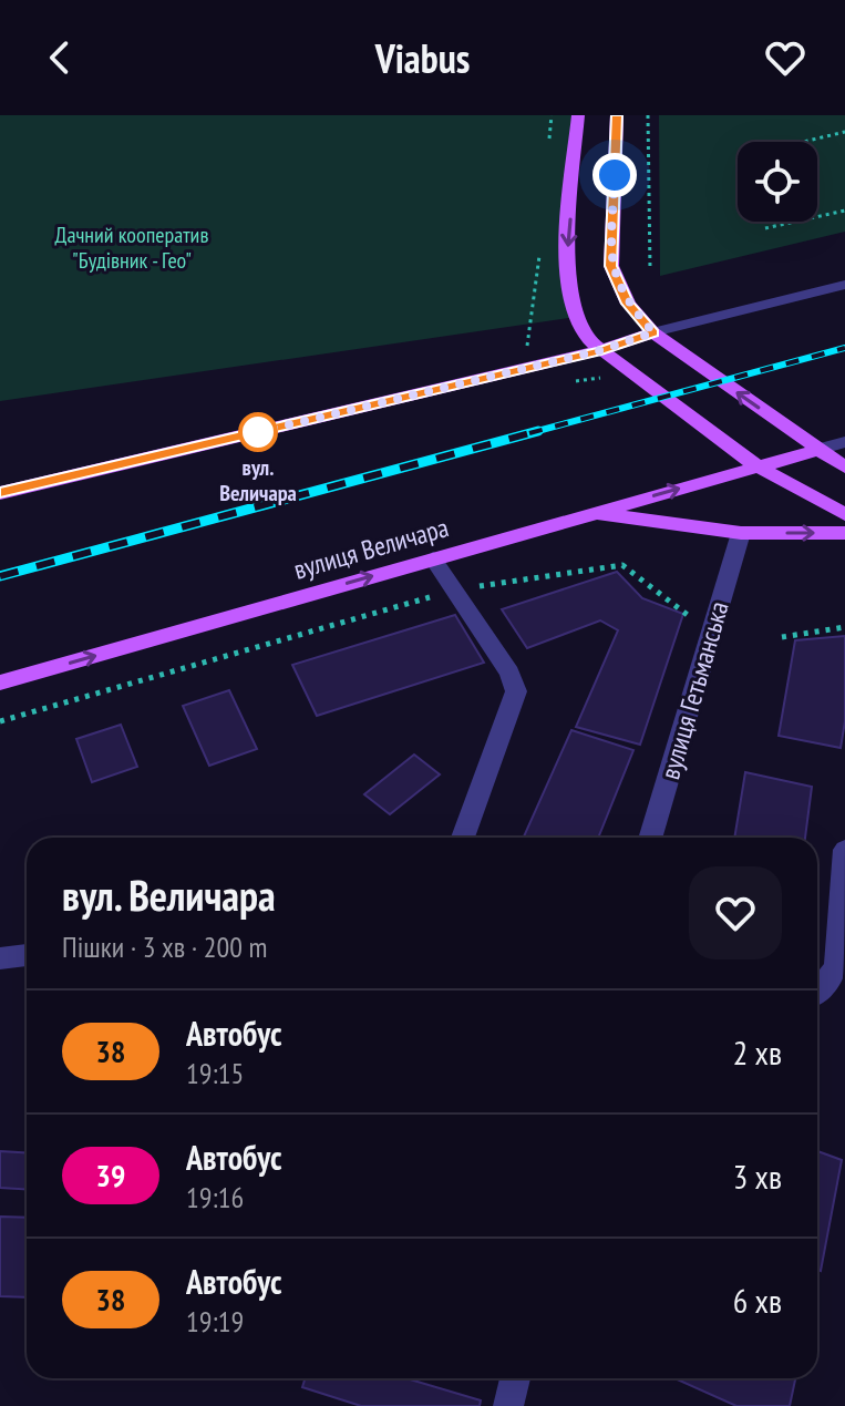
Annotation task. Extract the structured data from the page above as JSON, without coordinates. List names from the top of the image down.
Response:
{
  "streets": {
    "main road": ["вулиця Величара"],
    "street": ["вулиця Гетьманська"]
  },
  "parks": ["Дачний кооператив \"Будівник - Гео\""],
  "places": ["вул. Величара"],
  "lines": ["bus line 38"],
  "page": {
    "header": "Viabus",
    "heading": ["вул. Величара", "Пішки · 3 хв · 200 m"],
    "list": [
      {
        "mark": "38",
        "name": "Автобус",
        "note": "19:15",
        "value": "2 хв"
      },
      {
        "mark": "39",
        "name": "Автобус",
        "note": "19:16",
        "value": "3 хв"
      },
      {
        "mark": "38",
        "name": "Автобус",
        "note": "19:19",
        "value": "6 хв"
      }
    ]
  }
}
